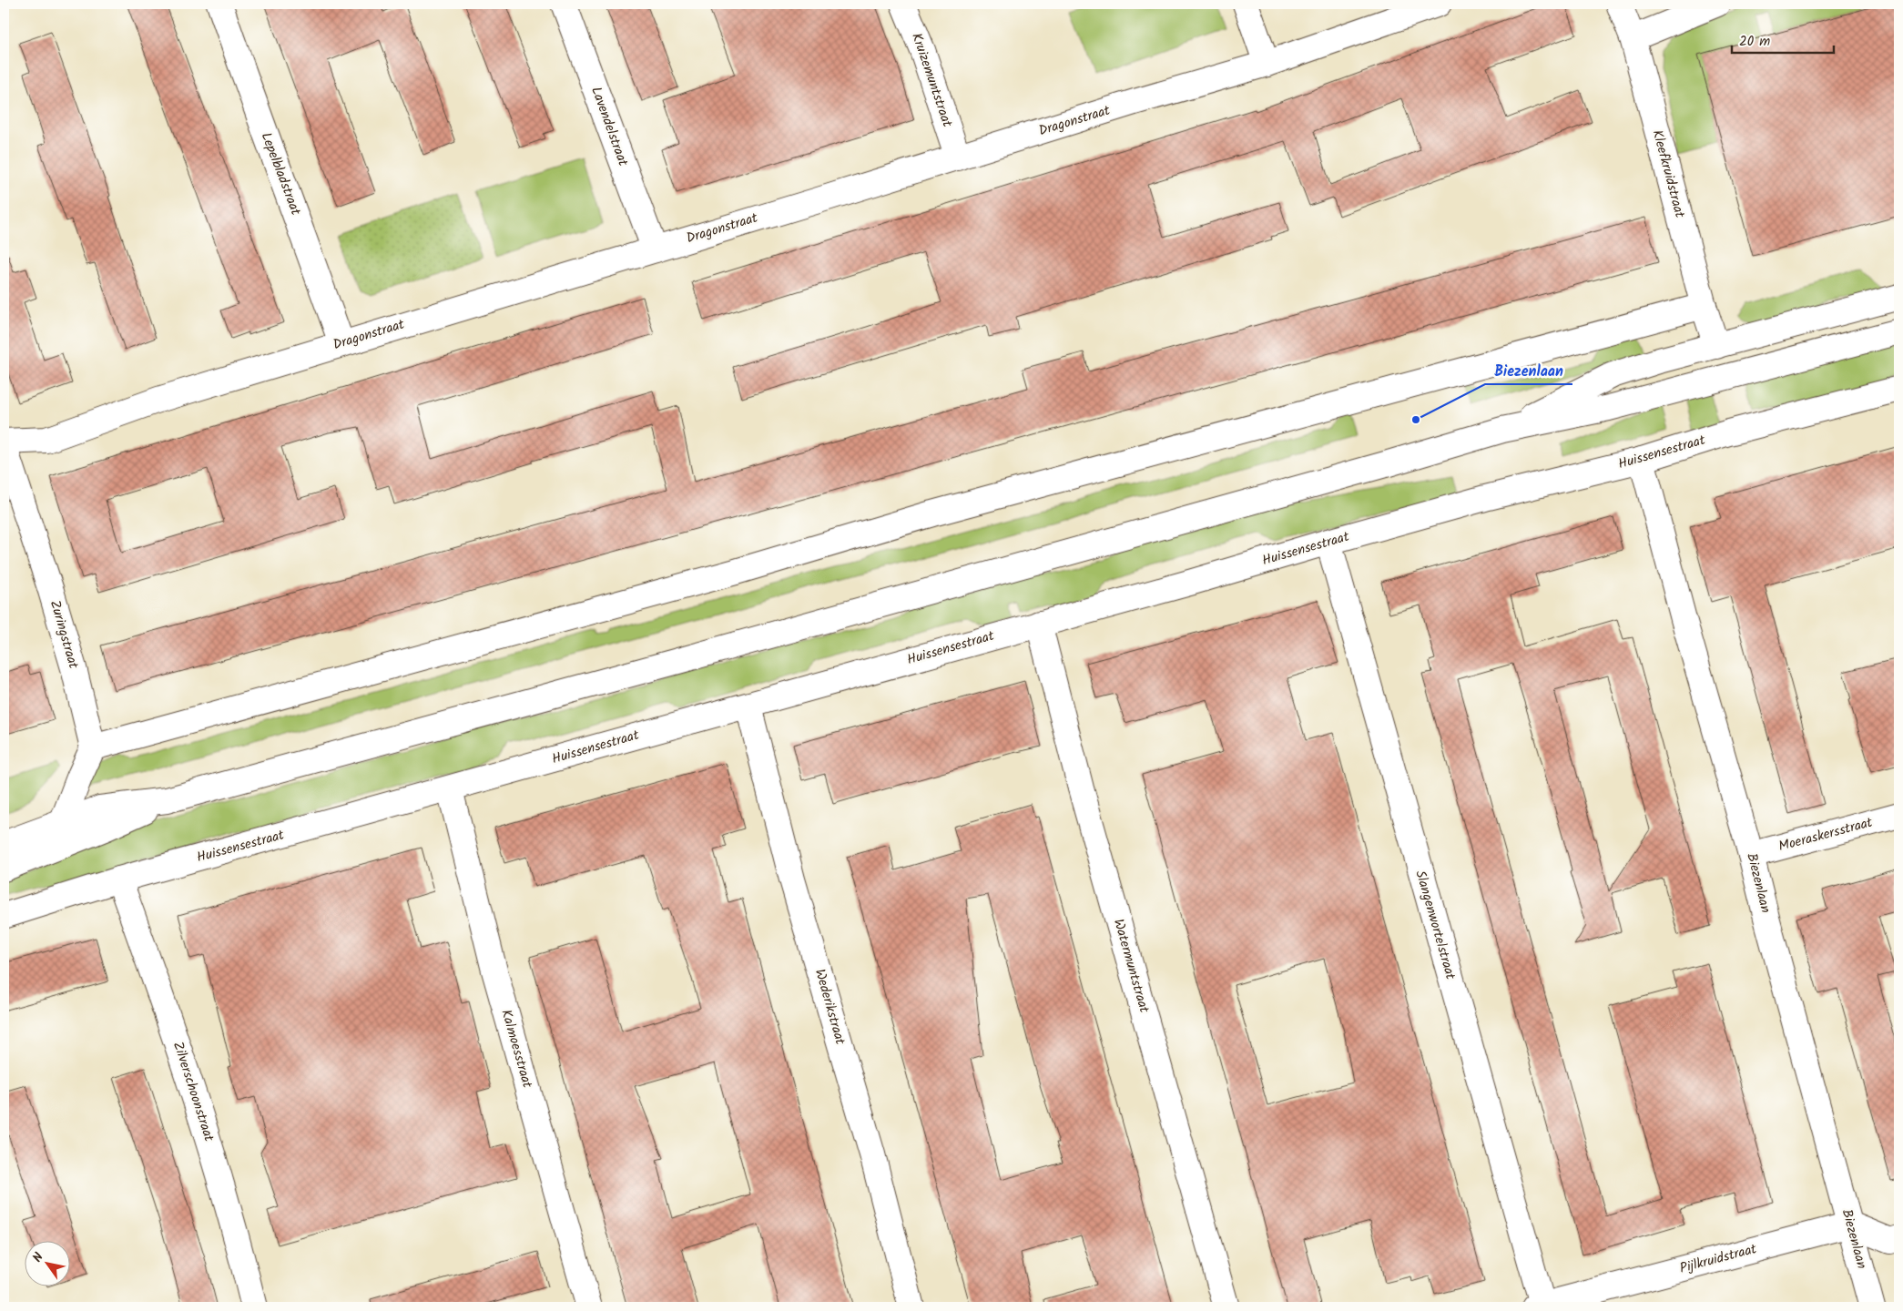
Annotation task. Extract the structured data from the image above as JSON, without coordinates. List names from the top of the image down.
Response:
{
  "streets": {
    "street": [
      "Kruizemuntstraat",
      "Dragonstraat",
      "Lavendelstraat",
      "Lepelbladstraat",
      "Kleefkruidstraat",
      "Huissensestraat",
      "Zuringstraat",
      "Moeraskersstraat",
      "Biezenlaan",
      "Slangenwortelstraat",
      "Watermuntstraat",
      "Wederikstraat",
      "Kalmoesstraat",
      "Zilverschoonstraat",
      "Pijlkruidstraat"
    ]
  },
  "crossings": [
    ["Kruizemuntstraat", "Dragonstraat"],
    ["Dragonstraat", "Lavendelstraat"],
    ["Dragonstraat", "Lepelbladstraat"],
    ["Huissensestraat", "Biezenlaan"],
    ["Huissensestraat", "Slangenwortelstraat"],
    ["Huissensestraat", "Watermuntstraat"],
    ["Huissensestraat", "Wederikstraat"],
    ["Huissensestraat", "Kalmoesstraat"],
    ["Huissensestraat", "Zilverschoonstraat"],
    ["Moeraskersstraat", "Biezenlaan"],
    ["Biezenlaan", "Pijlkruidstraat"],
    ["Slangenwortelstraat", "Pijlkruidstraat"]
  ],
  "places": ["Biezenlaan"],
  "scale_bar": "20 m",
  "north": "top left"
}
